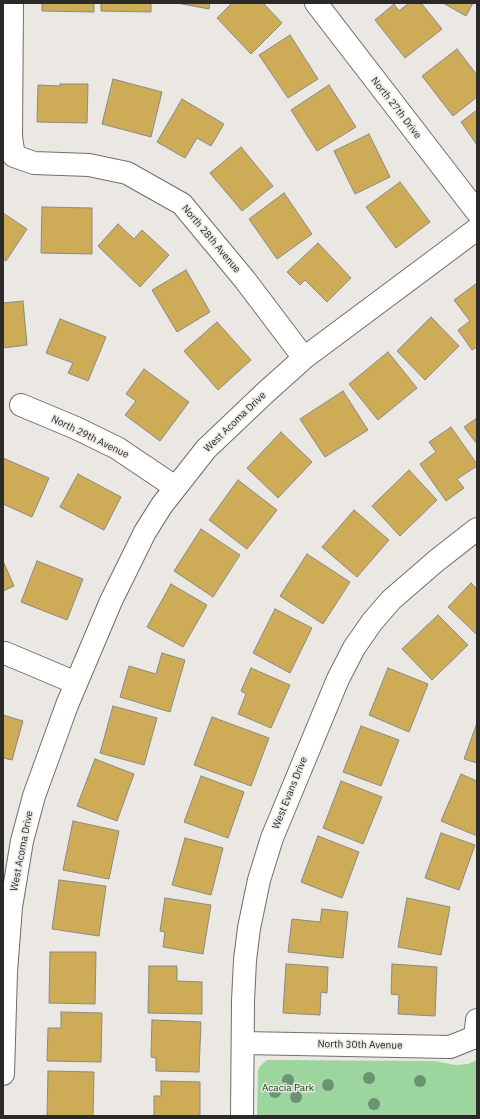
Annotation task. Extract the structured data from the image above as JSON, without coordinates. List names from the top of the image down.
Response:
{
  "streets": {
    "street": [
      "North 27th Drive",
      "North 28th Avenue",
      "West Acoma Drive",
      "North 29th Avenue",
      "West Evans Drive",
      "North 30th Avenue"
    ]
  },
  "crossings": [
    ["North 28th Avenue", "West Acoma Drive"],
    ["West Acoma Drive", "North 29th Avenue"],
    ["West Evans Drive", "North 30th Avenue"]
  ],
  "parks": ["Acacia Park"]
}
